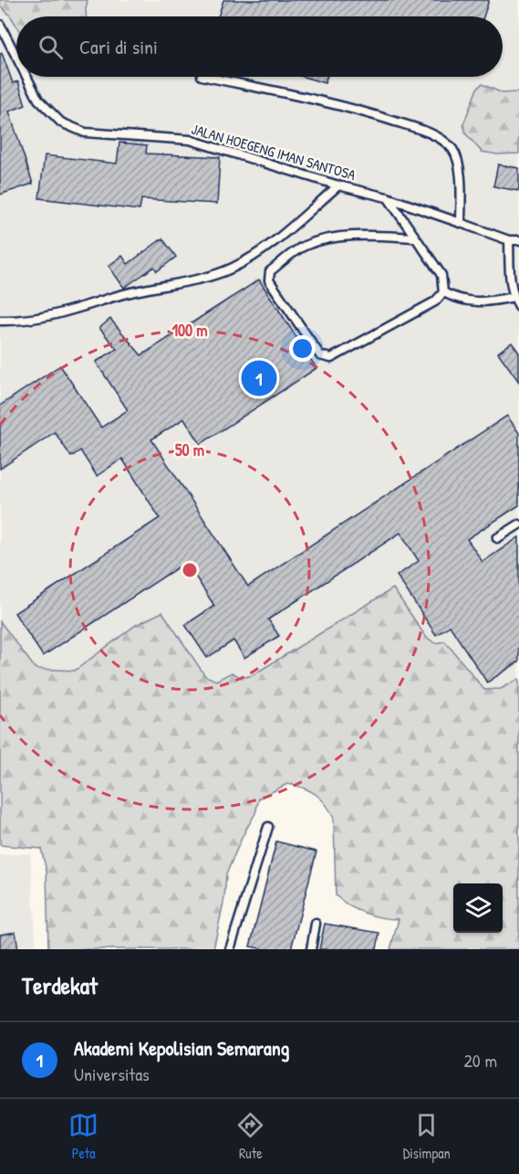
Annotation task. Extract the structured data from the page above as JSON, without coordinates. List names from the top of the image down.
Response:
{
  "streets": {
    "lane": ["JALAN HOEGENG IMAN SANTOSA"]
  },
  "page": {
    "search": "Cari di sini",
    "pins": "1",
    "heading": "Terdekat",
    "list": [
      {
        "mark": "1",
        "name": "Akademi Kepolisian Semarang",
        "note": "Universitas",
        "value": "20 m"
      }
    ],
    "nav": ["Peta", "Rute", "Disimpan"]
  },
  "rings": ["100 m", "50 m"]
}
